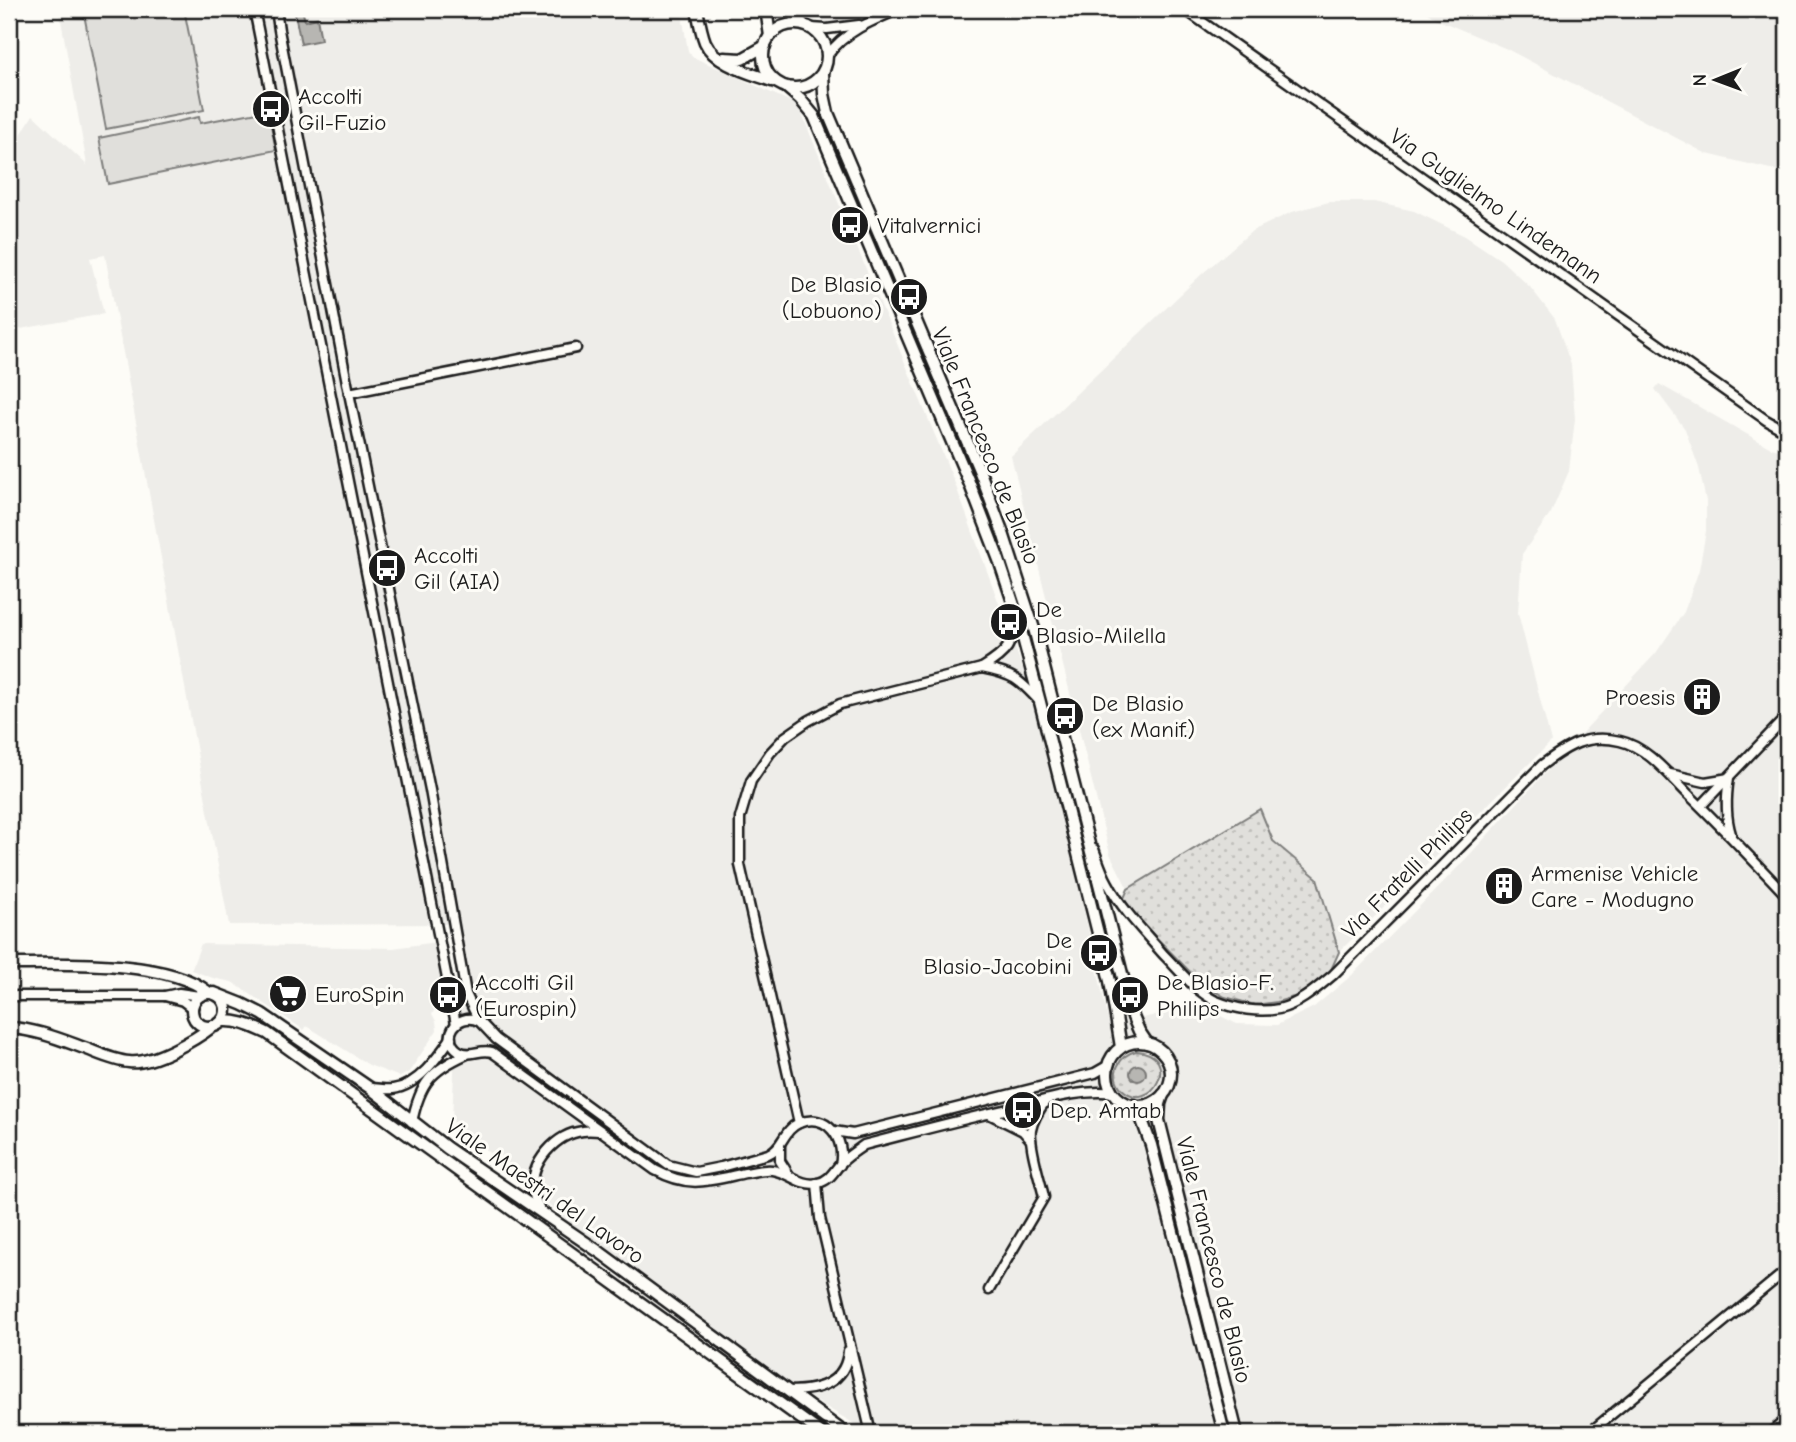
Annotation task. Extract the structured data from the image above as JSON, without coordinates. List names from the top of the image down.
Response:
{
  "streets": {
    "street": [
      "Via Guglielmo Lindemann",
      "Viale Francesco de Blasio",
      "Via Fratelli Philips",
      "Viale Maestri del Lavoro"
    ]
  },
  "crossings": [
    ["Viale Francesco de Blasio", "Via Fratelli Philips"]
  ],
  "places": {
    "bus stop": [
      "Accolti Gil-Fuzio",
      "Vitalvernici",
      "De Blasio (Lobuono)",
      "Accolti Gil (AIA)",
      "De Blasio-Milella",
      "De Blasio (ex Manif.)",
      "De Blasio-Jacobini",
      "Accolti Gil (Eurospin)",
      "De Blasio-F. Philips",
      "Dep. Amtab"
    ],
    "building": ["Proesis", "Armenise Vehicle Care - Modugno"],
    "supermarket": ["EuroSpin"]
  },
  "north": "left"
}
